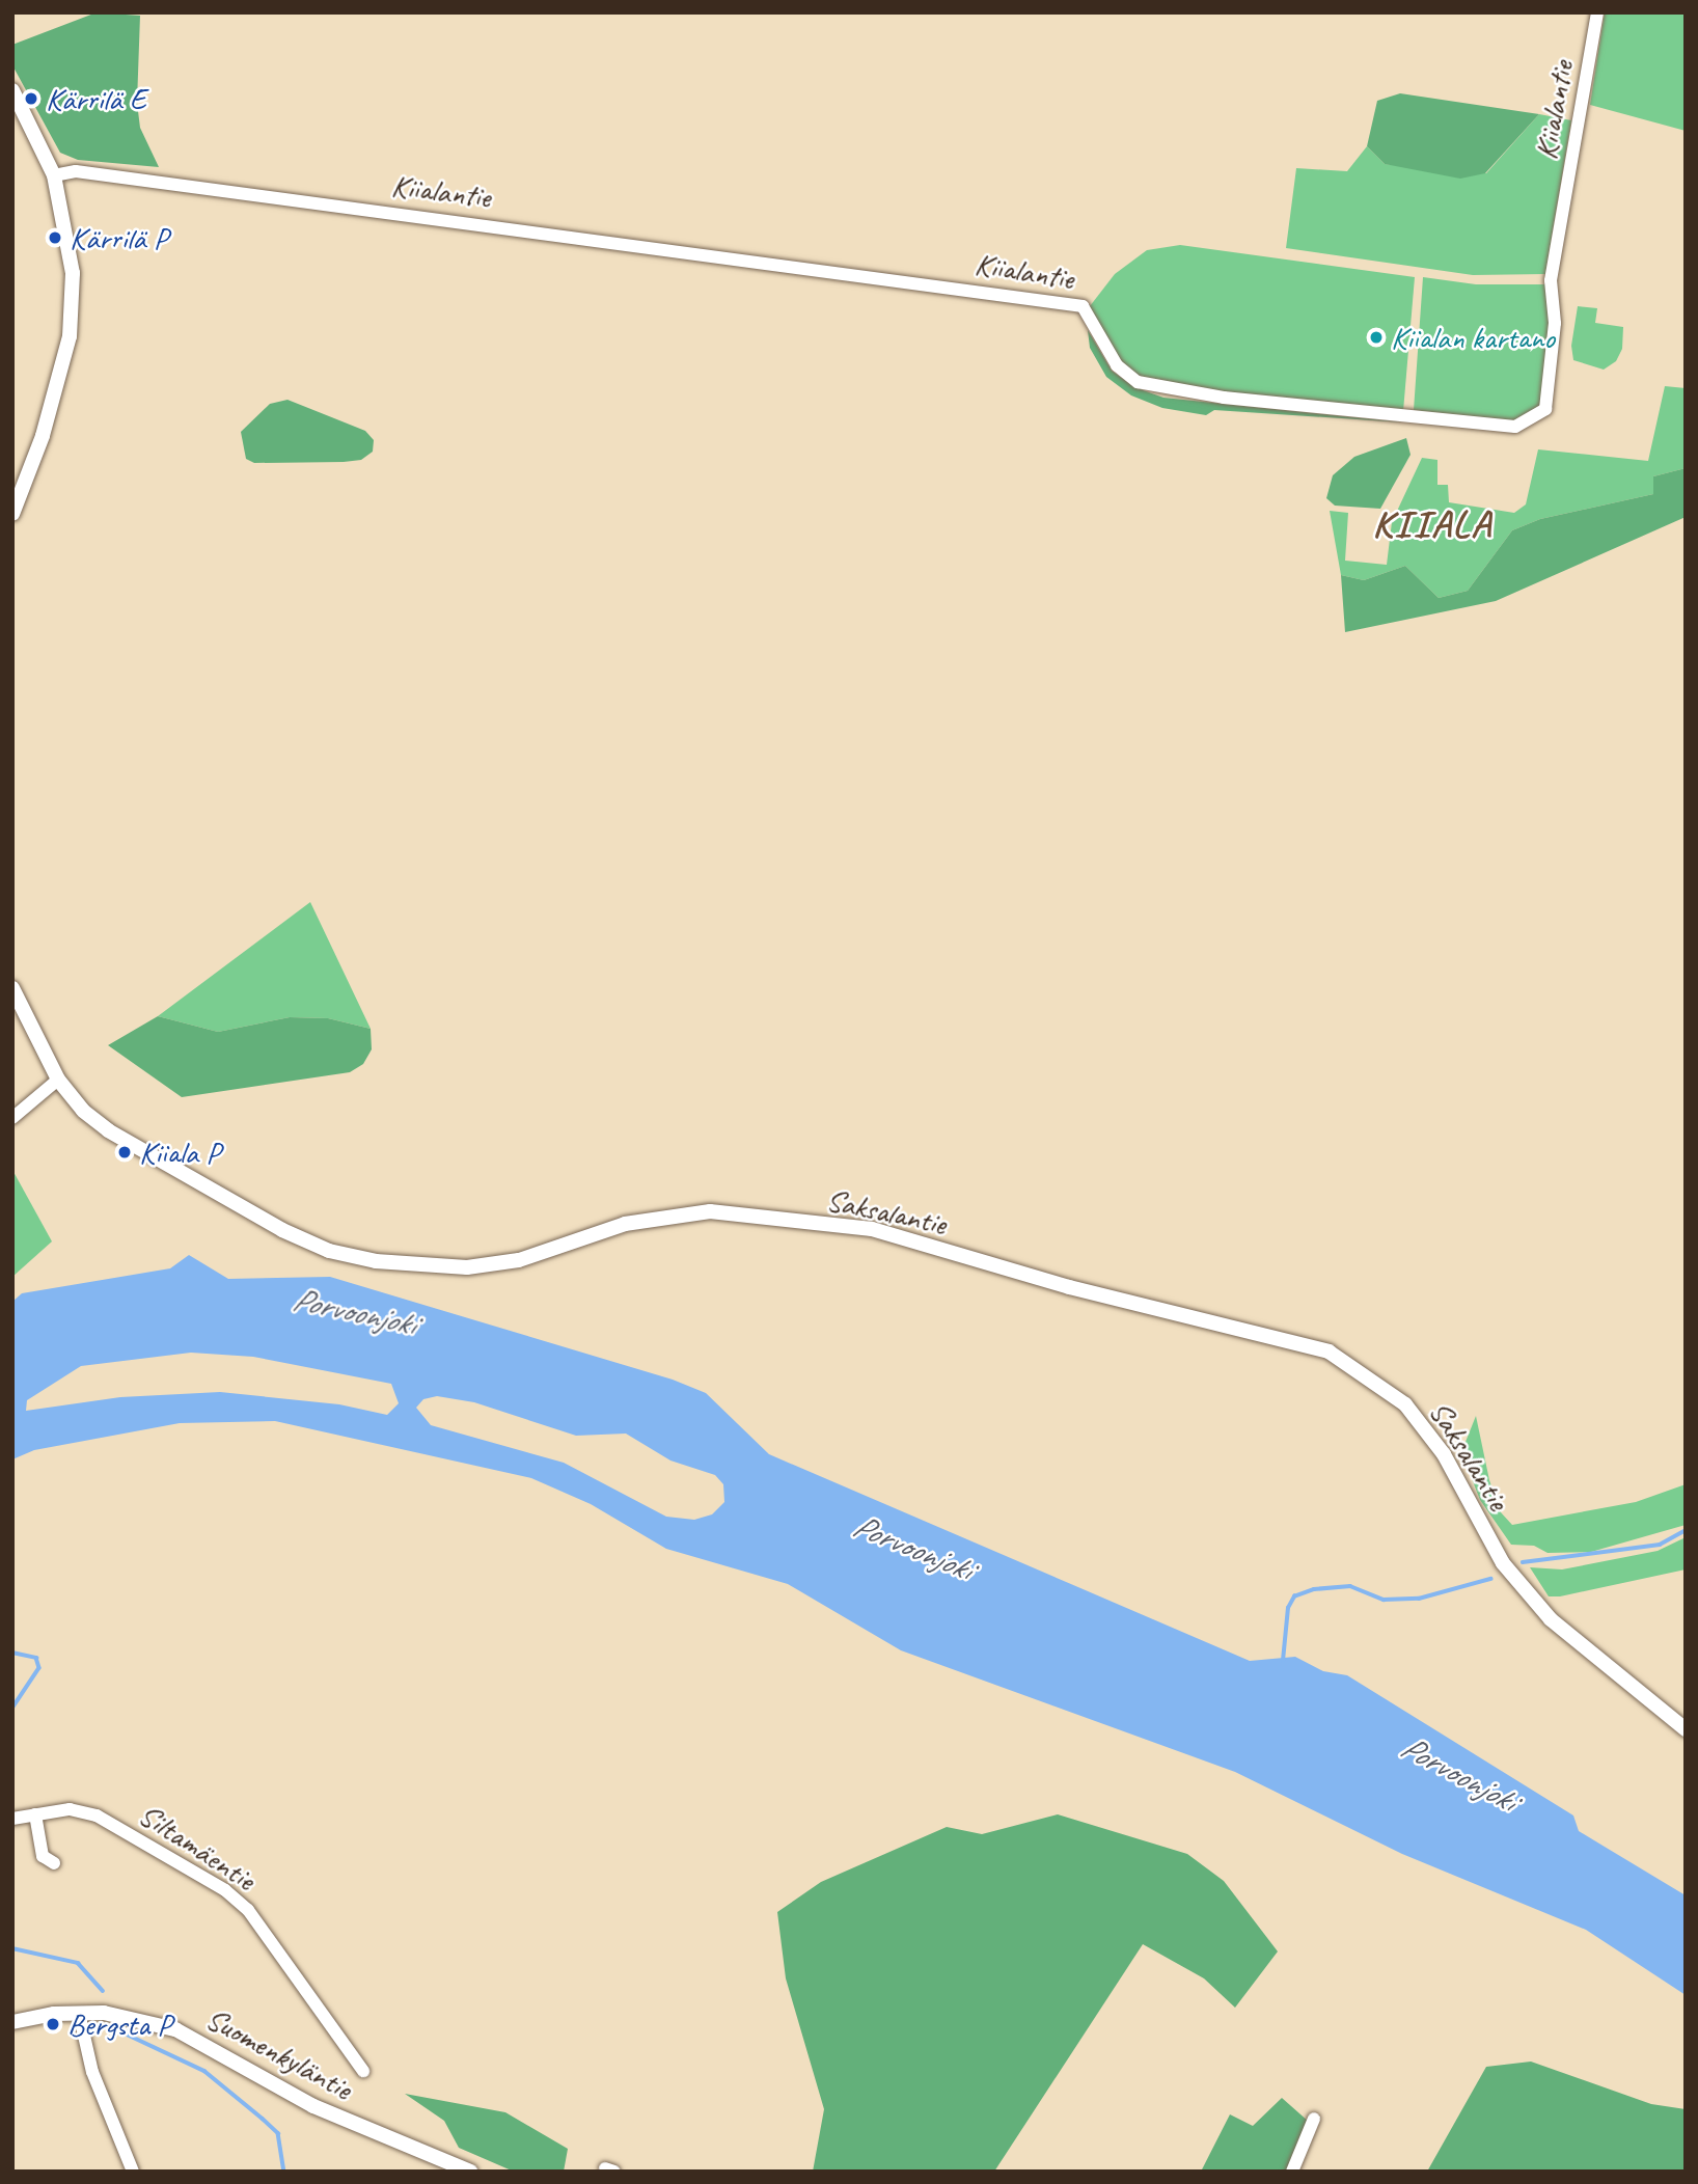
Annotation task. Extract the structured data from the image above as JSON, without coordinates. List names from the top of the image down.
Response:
{
  "streets": {
    "street": [
      "Kiialantie",
      "Saksalantie",
      "Siltamäentie",
      "Suomenkyläntie"
    ]
  },
  "districts": ["KIIALA"],
  "water": ["Porvoonjoki"],
  "places": [
    "Kärrilä E",
    "Kärrilä P",
    "Kiialan kartano",
    "Kiiala P",
    "Bergsta P"
  ]
}
